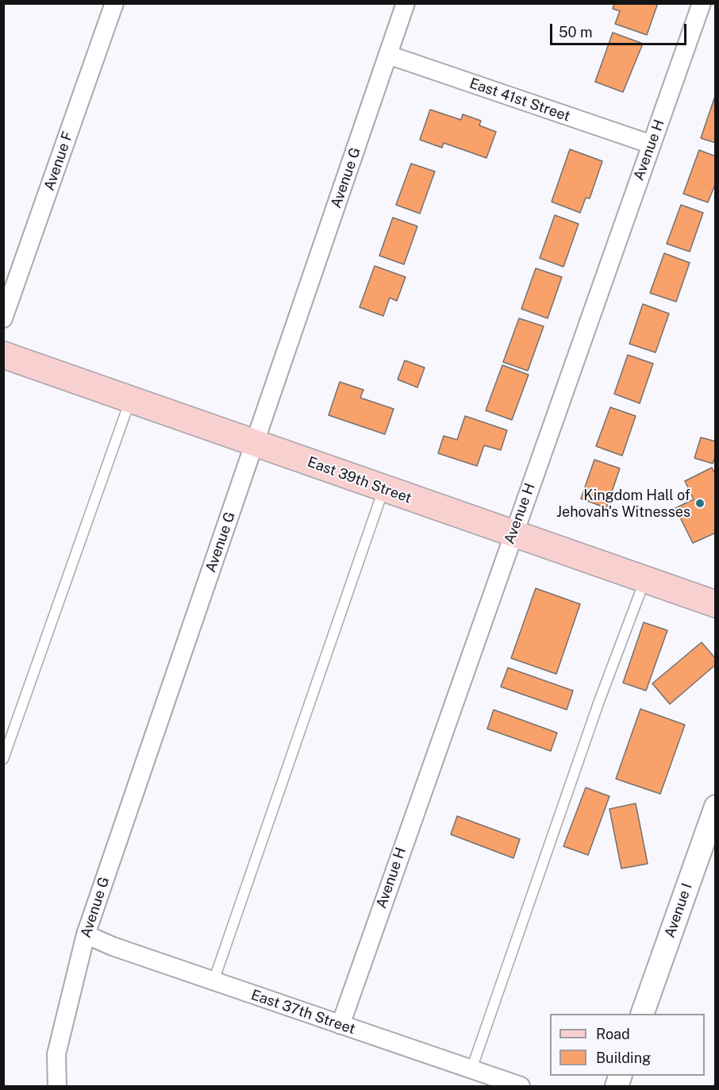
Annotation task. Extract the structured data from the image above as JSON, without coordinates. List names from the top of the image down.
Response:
{
  "streets": {
    "main road": ["East 39th Street"],
    "street": [
      "East 41st Street",
      "Avenue H",
      "Avenue F",
      "Avenue G",
      "Avenue I",
      "East 37th Street"
    ]
  },
  "crossings": [
    ["East 41st Street", "Avenue H"],
    ["East 41st Street", "Avenue G"],
    ["Avenue H", "East 39th Street"],
    ["Avenue H", "East 37th Street"],
    ["Avenue G", "East 39th Street"],
    ["Avenue G", "East 37th Street"]
  ],
  "places": ["Kingdom Hall of Jehovah's Witnesses"],
  "legend": ["Road", "Building"],
  "scale_bar": "50 m"
}
